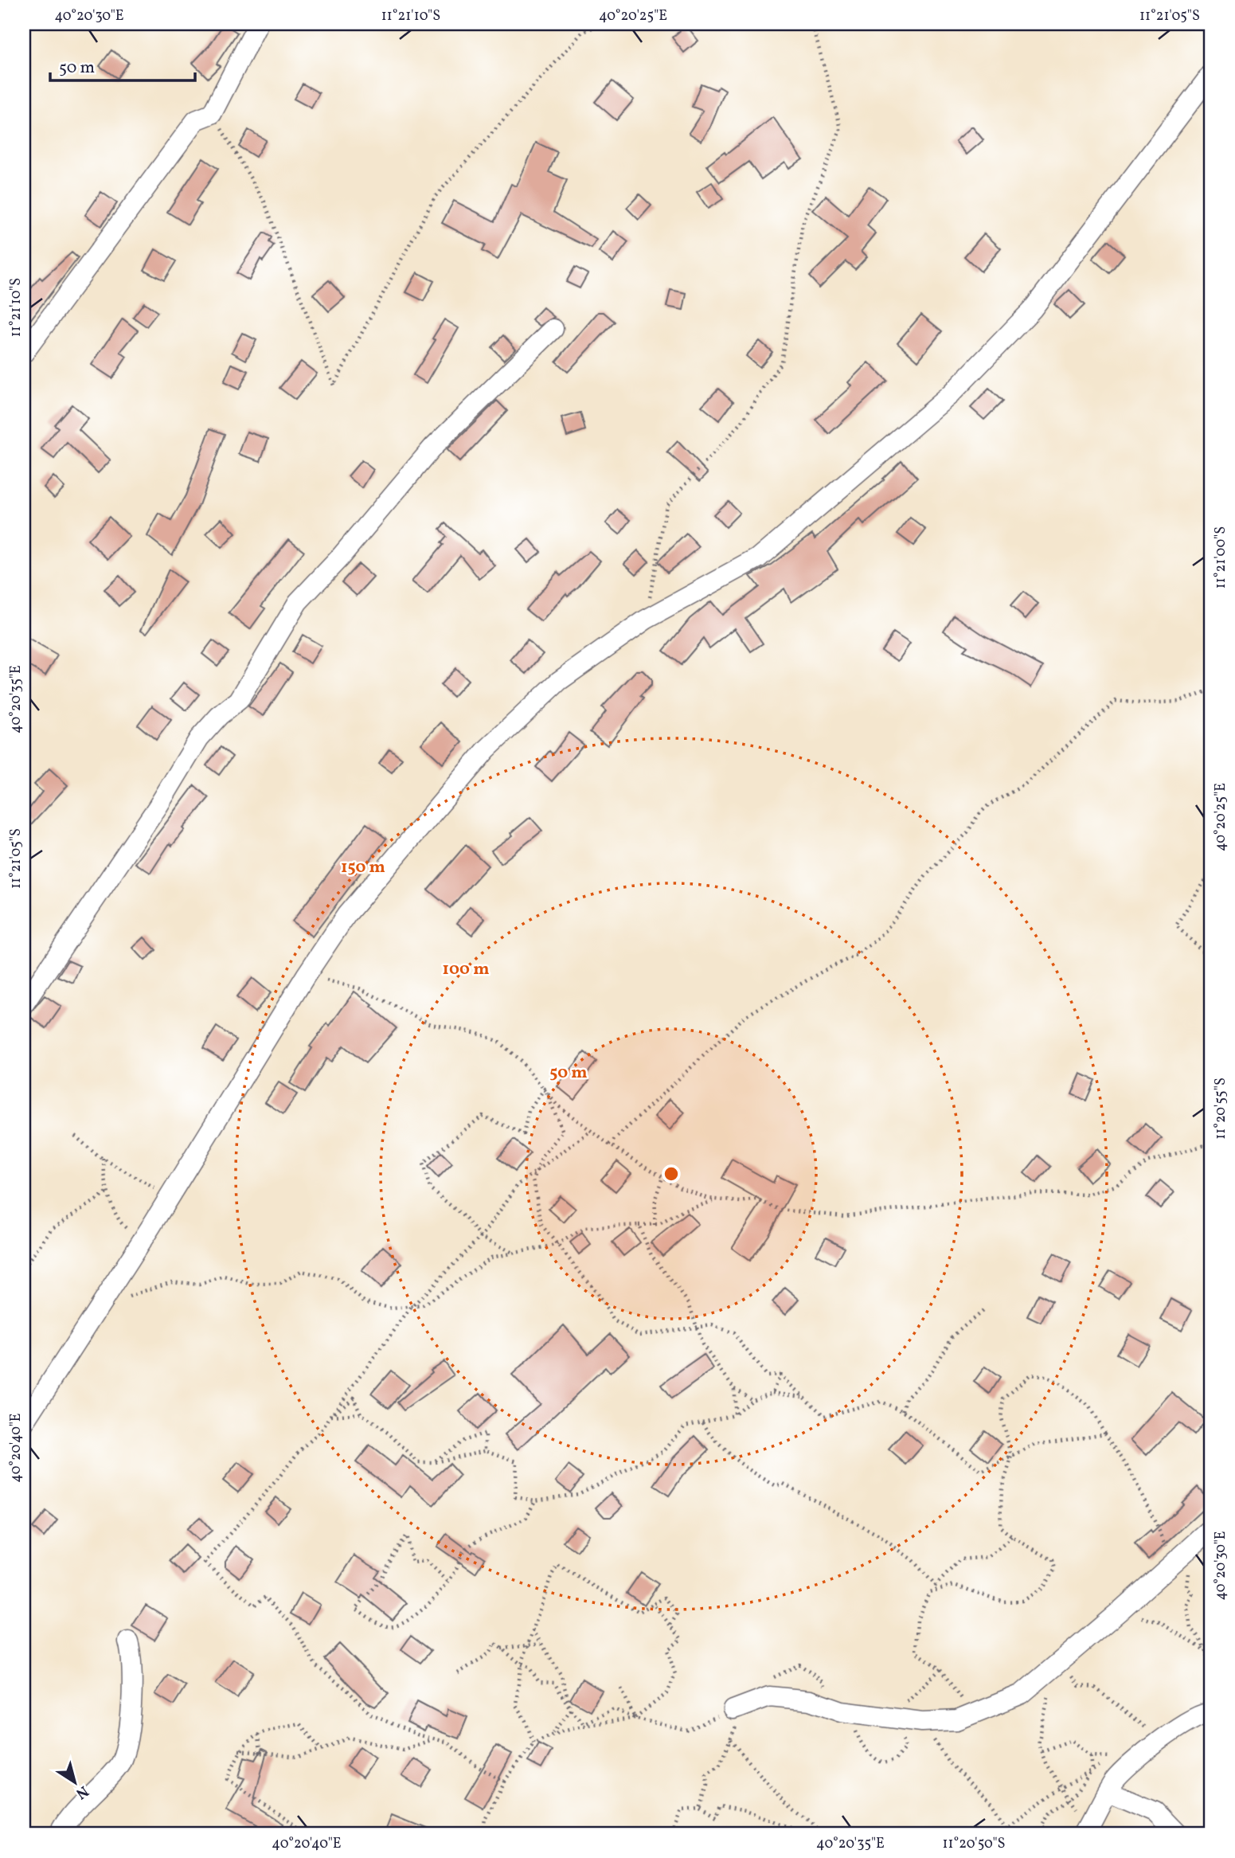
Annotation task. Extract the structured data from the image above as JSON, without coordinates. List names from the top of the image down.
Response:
{
  "scale_bar": "50 m",
  "north": "bottom right",
  "coordinates": [
    "40°20'30\"E",
    "11°21'10\"S",
    "40°20'25\"E",
    "11°21'05\"S",
    "11°21'00\"S",
    "40°20'35\"E",
    "11°20'55\"S",
    "40°20'40\"E",
    "11°20'50\"S"
  ],
  "rings": ["150 m", "100 m", "50 m"]
}
